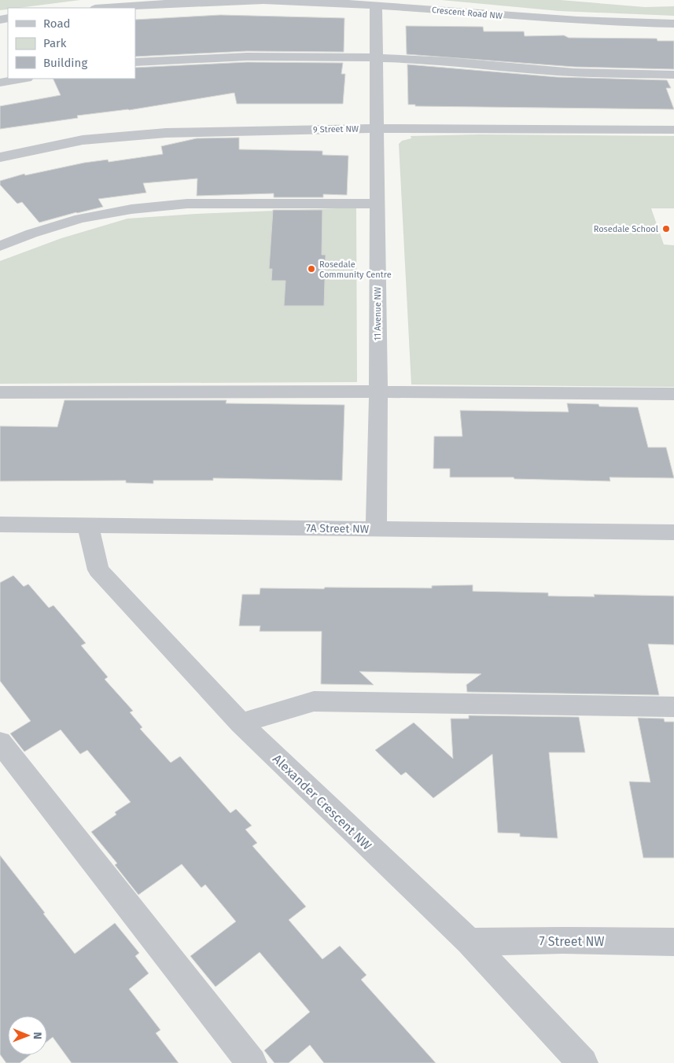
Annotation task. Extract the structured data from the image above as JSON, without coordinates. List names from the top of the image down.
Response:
{
  "streets": {
    "street": [
      "Crescent Road NW",
      "9 Street NW",
      "11 Avenue NW",
      "7A Street NW",
      "Alexander Crescent NW",
      "7 Street NW"
    ]
  },
  "crossings": [
    ["Crescent Road NW", "11 Avenue NW"],
    ["9 Street NW", "11 Avenue NW"],
    ["11 Avenue NW", "7A Street NW"],
    ["7A Street NW", "Alexander Crescent NW"],
    ["Alexander Crescent NW", "7 Street NW"]
  ],
  "places": ["Rosedale School", "Rosedale Community Centre"],
  "legend": ["Road", "Park", "Building"],
  "north": "right"
}
